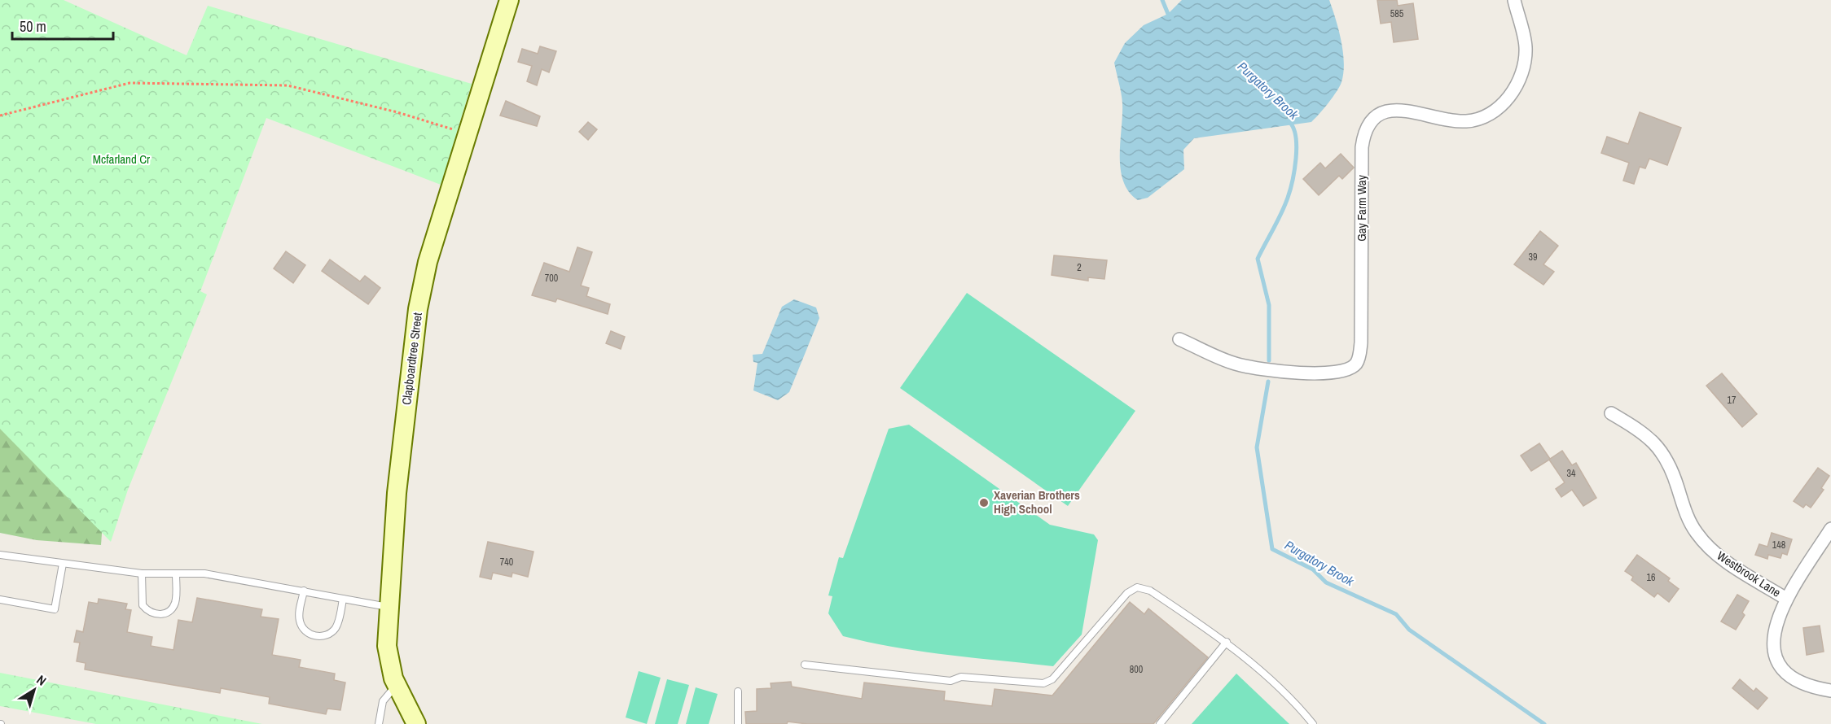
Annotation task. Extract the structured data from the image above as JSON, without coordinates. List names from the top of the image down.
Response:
{
  "streets": {
    "main road": ["Clapboardtree Street"],
    "street": ["Gay Farm Way", "Westbrook Lane"]
  },
  "water": ["Purgatory Brook"],
  "parks": ["Mcfarland Cr"],
  "places": ["Xaverian Brothers High School"],
  "house_numbers": [
    "585",
    "39",
    "2",
    "700",
    "17",
    "34",
    "148",
    "740",
    "16",
    "800"
  ],
  "scale_bar": "50 m",
  "north": "top right"
}
